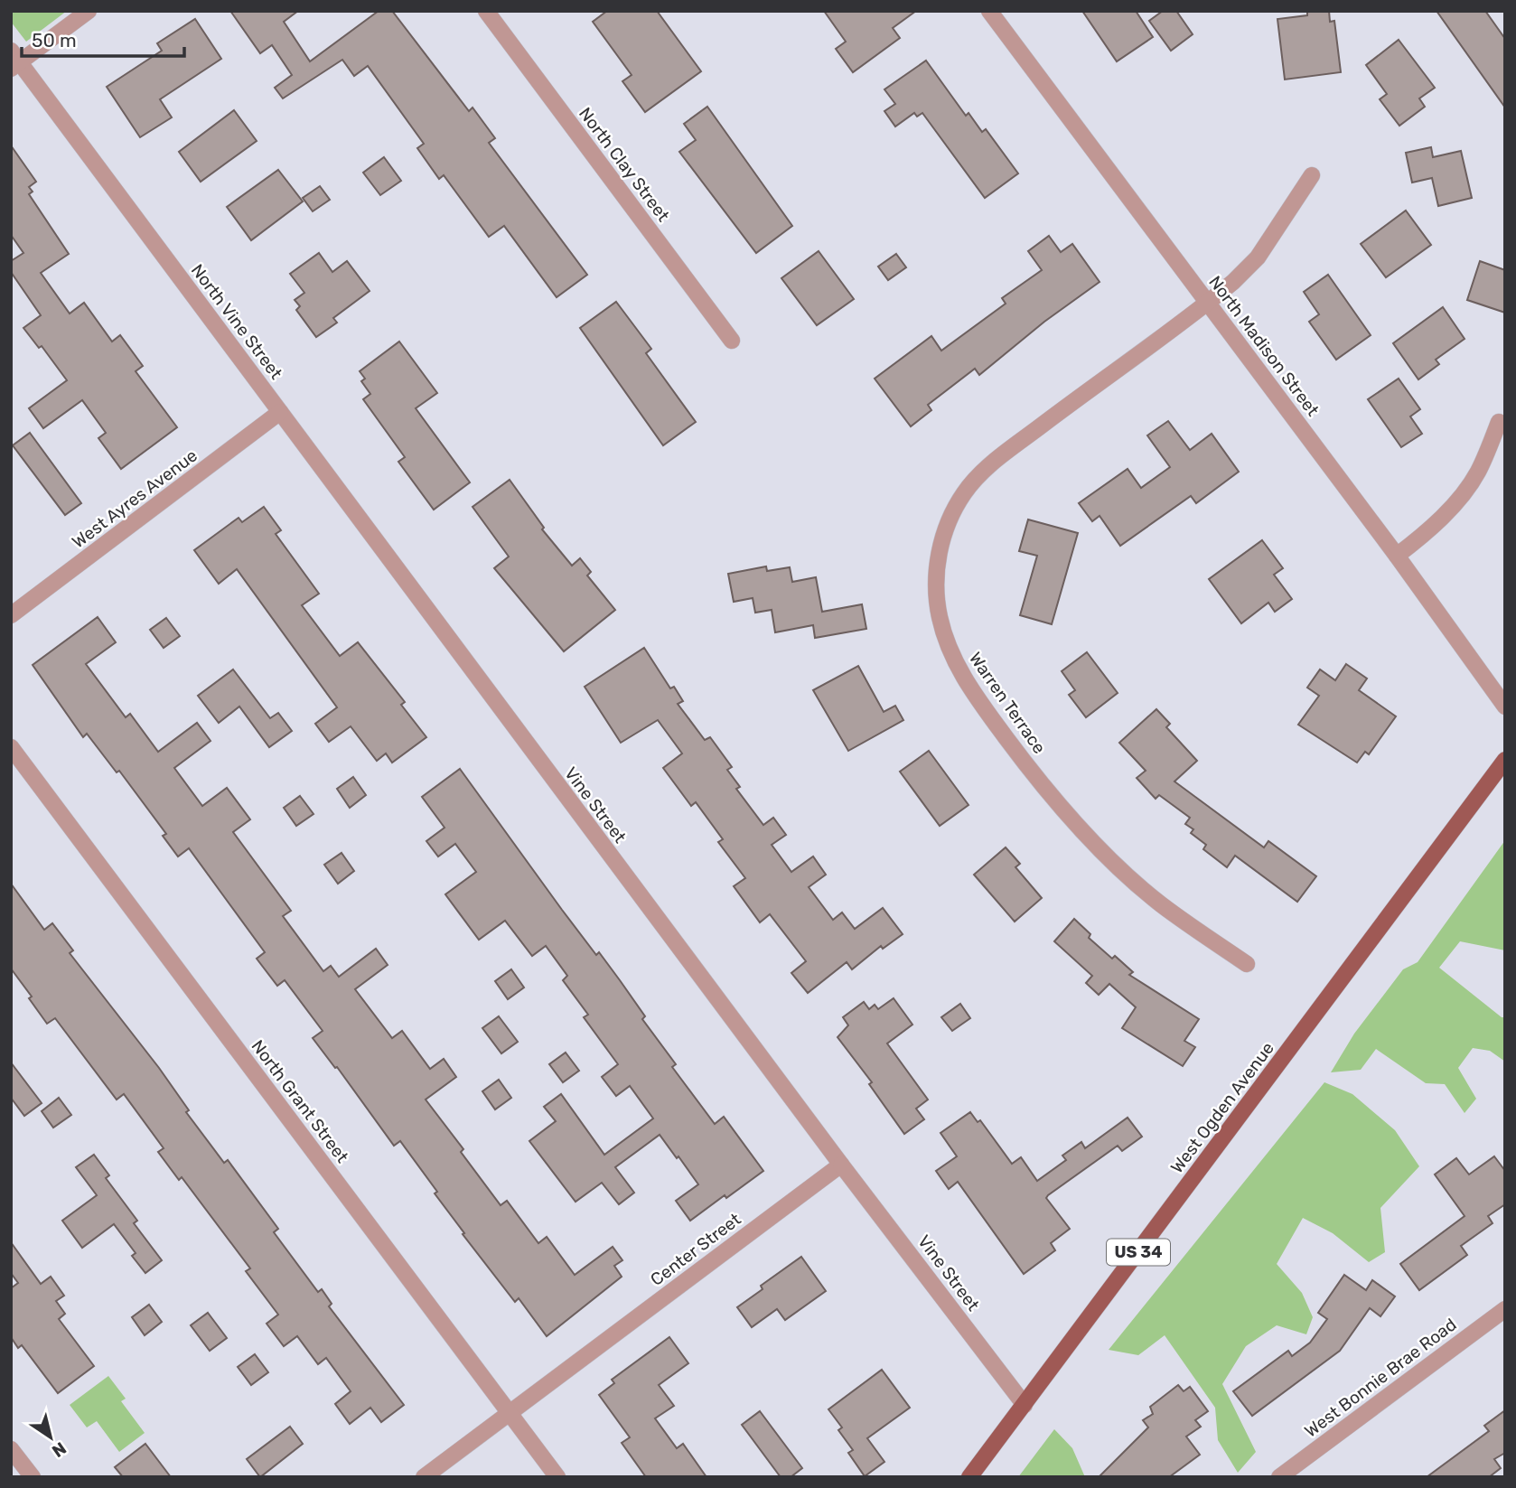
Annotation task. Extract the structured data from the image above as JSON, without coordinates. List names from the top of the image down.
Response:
{
  "streets": {
    "main road": ["West Ogden Avenue", "US 34"],
    "street": [
      "North Clay Street",
      "North Vine Street",
      "North Madison Street",
      "West Ayres Avenue",
      "Warren Terrace",
      "Vine Street",
      "North Grant Street",
      "Center Street",
      "West Bonnie Brae Road"
    ]
  },
  "crossings": [
    ["North Vine Street", "West Ayres Avenue"],
    ["North Vine Street", "Vine Street"],
    ["North Madison Street", "Warren Terrace"],
    ["Vine Street", "West Ogden Avenue"],
    ["Vine Street", "Center Street"],
    ["North Grant Street", "Center Street"]
  ],
  "scale_bar": "50 m",
  "north": "bottom right"
}
